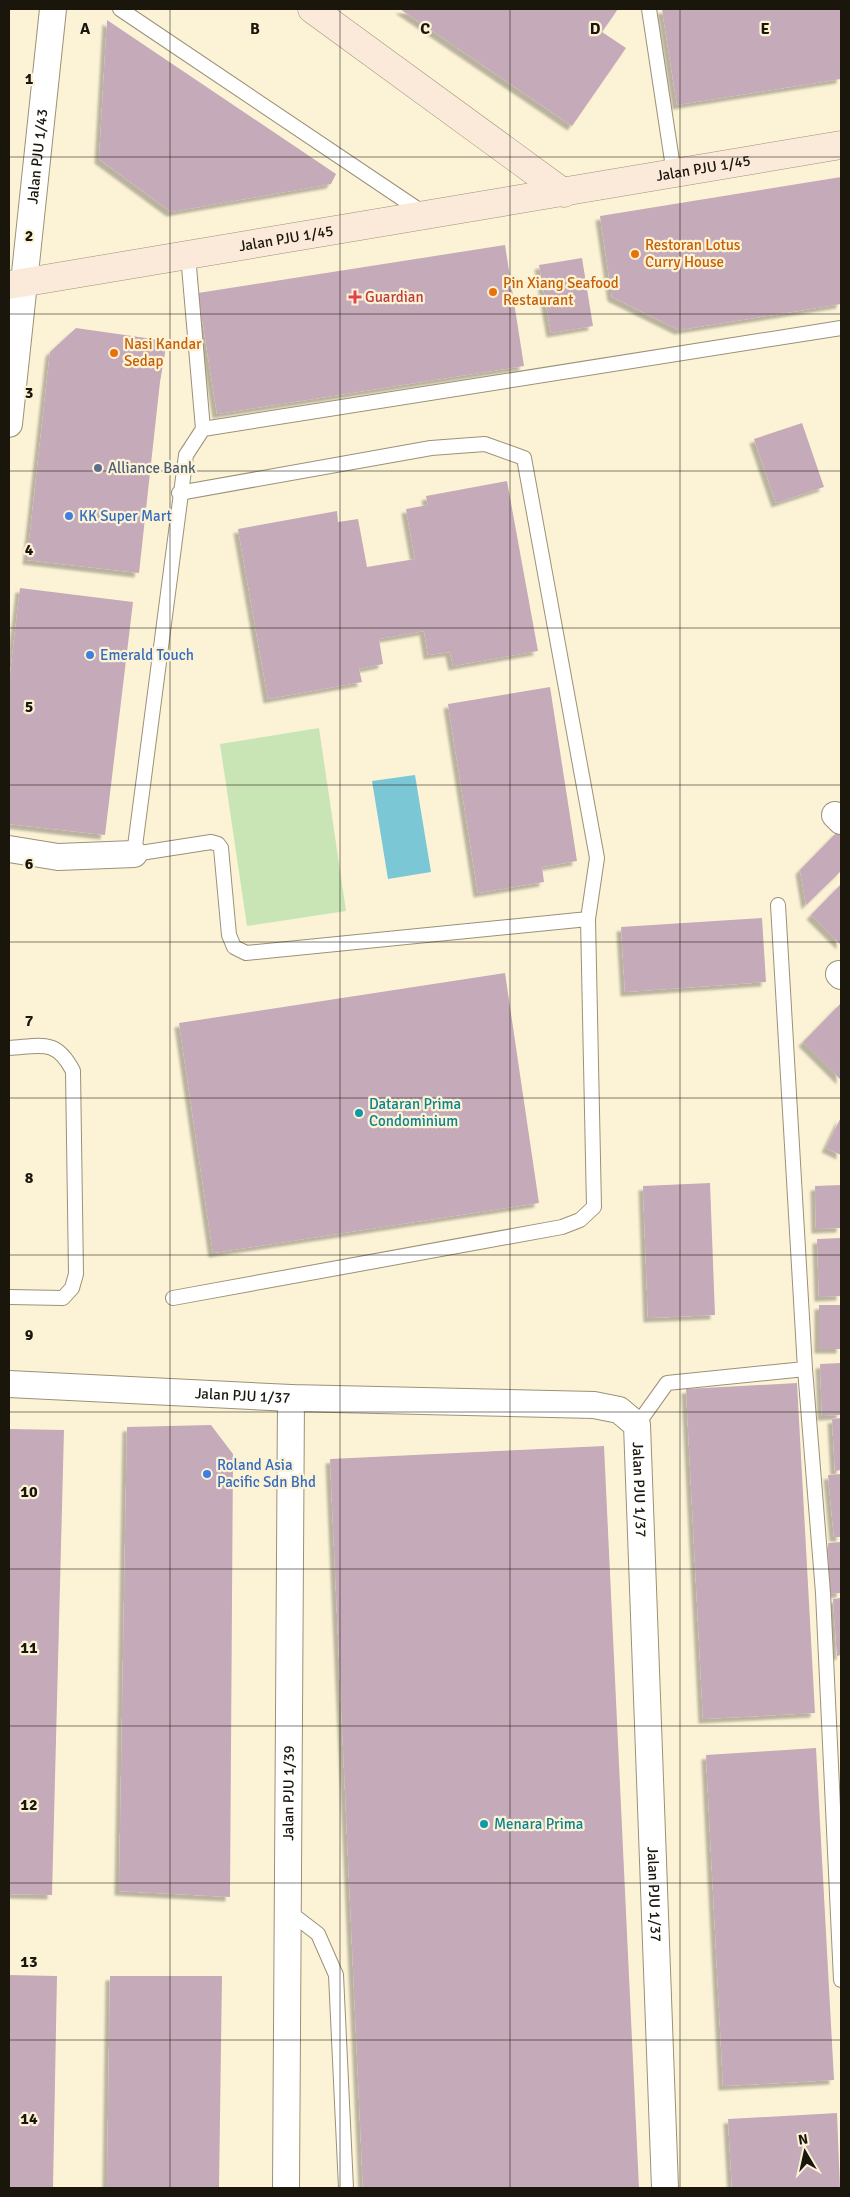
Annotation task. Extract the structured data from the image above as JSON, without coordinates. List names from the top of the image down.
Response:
{
  "streets": {
    "main road": ["Jalan PJU 1/45"],
    "street": ["Jalan PJU 1/43", "Jalan PJU 1/37", "Jalan PJU 1/39"]
  },
  "crossings": [
    ["Jalan PJU 1/43", "Jalan PJU 1/45"],
    ["Jalan PJU 1/37", "Jalan PJU 1/39"]
  ],
  "places": {
    "other": [
      "Restoran Lotus Curry House",
      "Pin Xiang Seafood Restaurant",
      "Nasi Kandar Sedap",
      "Alliance Bank",
      "KK Super Mart",
      "Emerald Touch",
      "Dataran Prima Condominium",
      "Roland Asia Pacific Sdn Bhd",
      "Menara Prima"
    ],
    "health": ["Guardian"]
  },
  "north": "top",
  "grid": {
    "columns": [
      "A",
      "B",
      "C",
      "D",
      "E"
    ],
    "rows": [
      "1",
      "2",
      "3",
      "4",
      "5",
      "6",
      "7",
      "8",
      "9",
      "10",
      "11",
      "12",
      "13",
      "14"
    ]
  }
}
